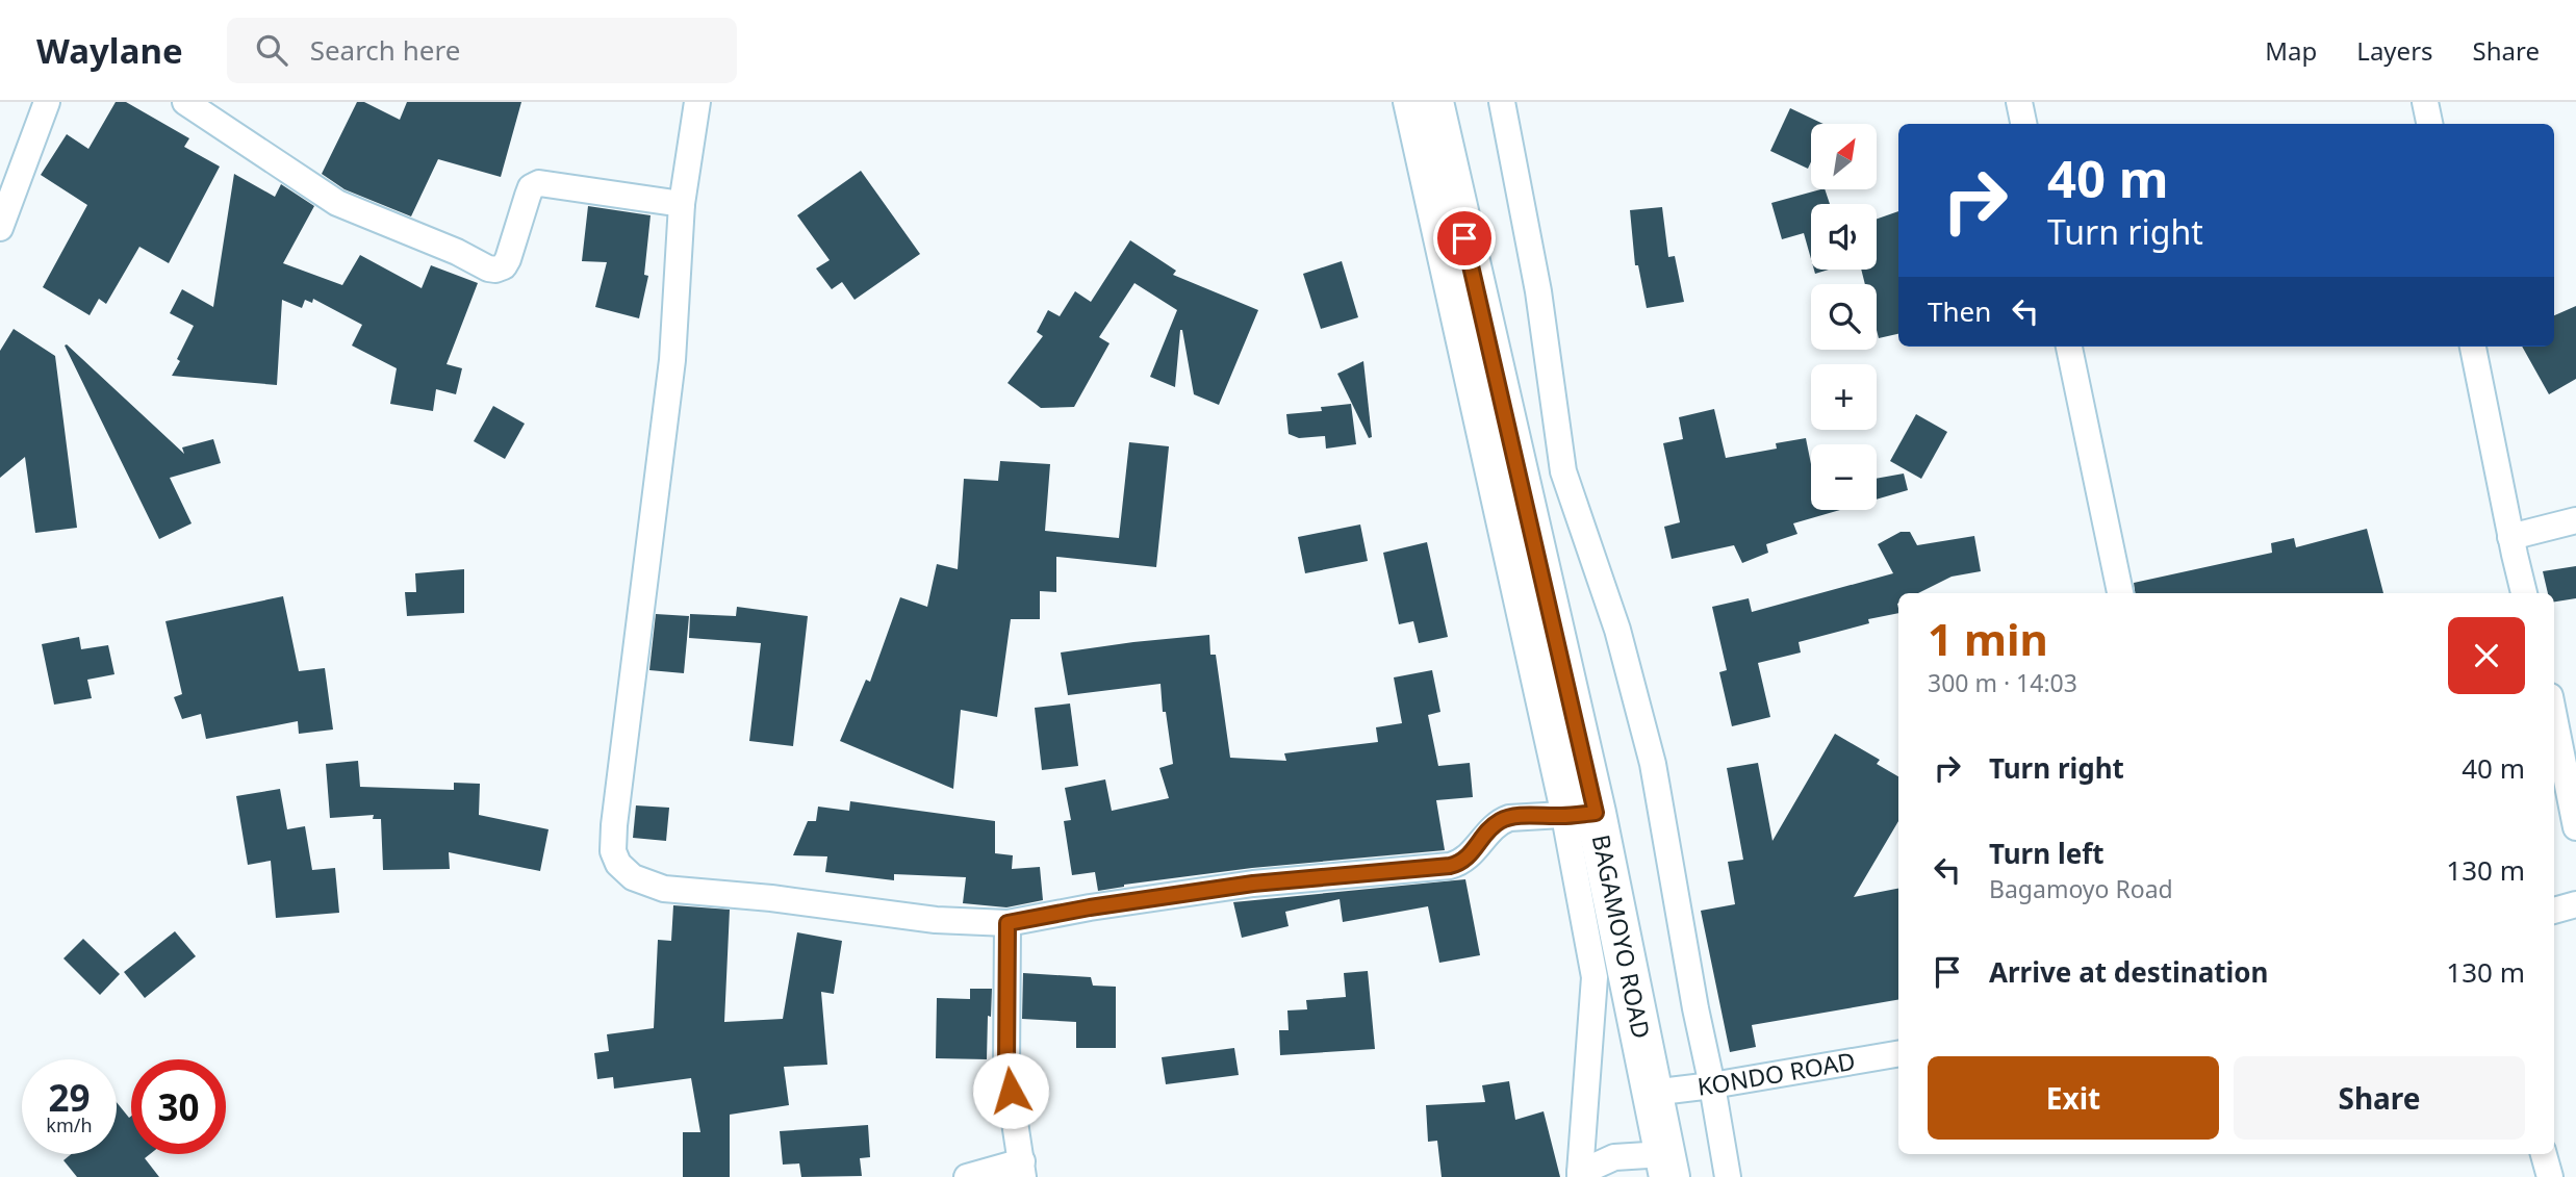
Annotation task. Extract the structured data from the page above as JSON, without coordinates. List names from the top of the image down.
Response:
{
  "streets": {
    "highway": ["BAGAMOYO ROAD"],
    "street": ["KONDO ROAD"]
  },
  "crossings": [
    ["BAGAMOYO ROAD", "KONDO ROAD"]
  ],
  "north": "top right",
  "page": {
    "header": "Waylane",
    "search": "Search here",
    "nav": ["Map", "Layers", "Share"],
    "map_buttons": ["+", "−"],
    "turn": ["40 m", "Turn right"],
    "then": "Then",
    "heading": ["1 min", "300 m · 14:03"],
    "list": [
      {
        "name": "Turn right",
        "value": "40 m"
      },
      {
        "name": "Turn left",
        "note": "Bagamoyo Road",
        "value": "130 m"
      },
      {
        "name": "Arrive at destination",
        "value": "130 m"
      }
    ],
    "buttons": ["Exit", "Share"],
    "speed": "29 km/h",
    "limit": "30"
  }
}
